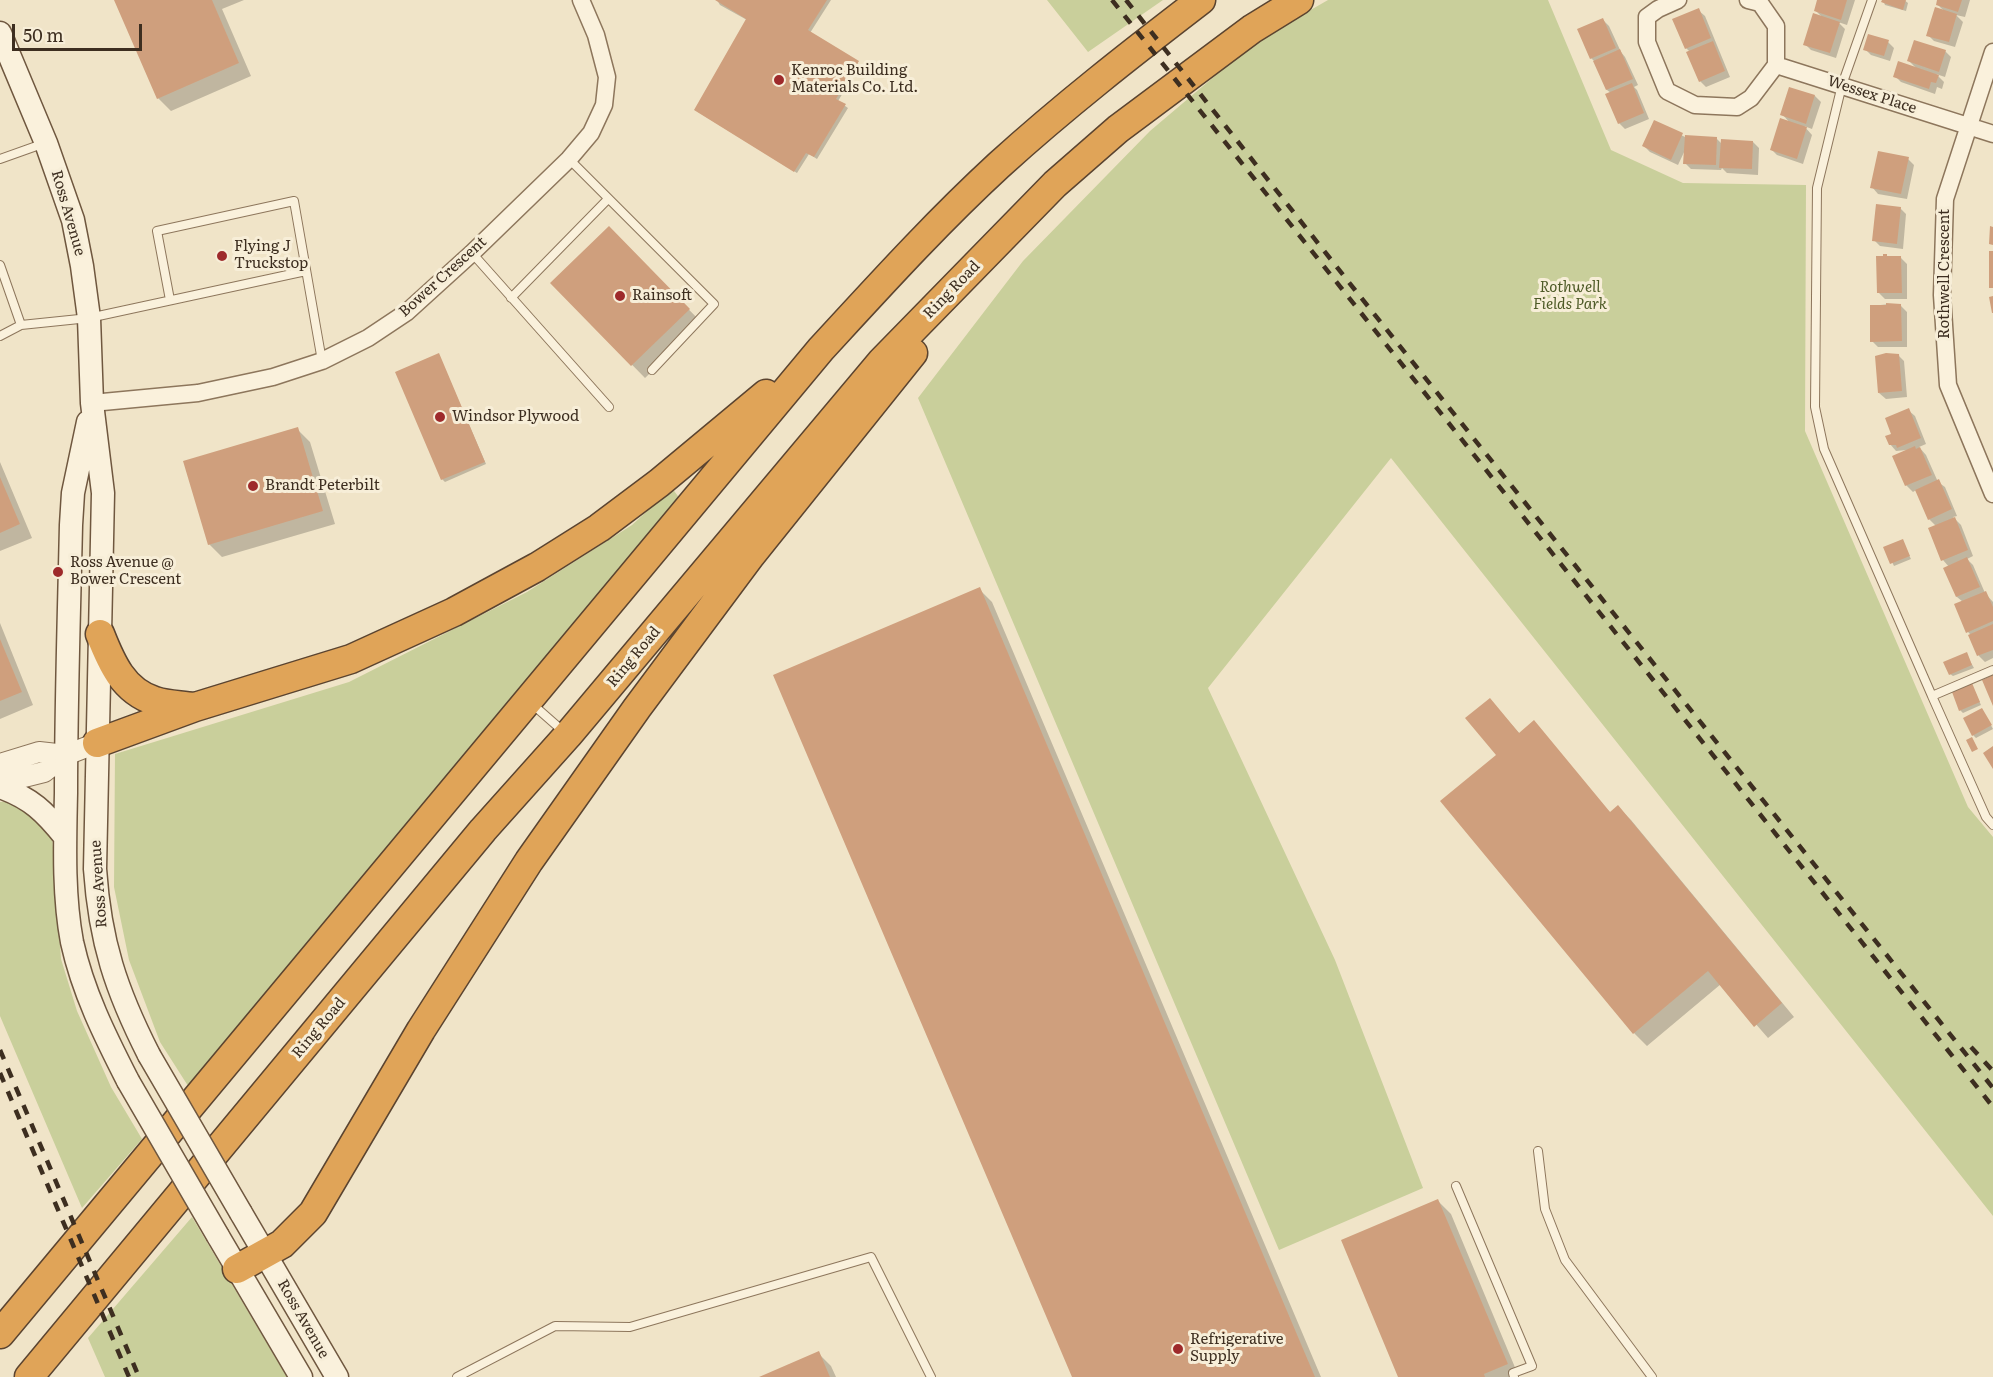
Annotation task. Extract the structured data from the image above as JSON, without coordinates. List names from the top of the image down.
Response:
{
  "streets": {
    "highway": ["Ring Road"],
    "main road": ["Ross Avenue"],
    "street": ["Wessex Place", "Rothwell Crescent", "Bower Crescent"]
  },
  "crossings": [
    ["Wessex Place", "Rothwell Crescent"],
    ["Ross Avenue", "Bower Crescent"]
  ],
  "parks": ["Rothwell Fields Park"],
  "places": [
    "Kenroc Building Materials Co. Ltd.",
    "Flying J Truckstop",
    "Rainsoft",
    "Windsor Plywood",
    "Brandt Peterbilt",
    "Ross Avenue @ Bower Crescent",
    "Refrigerative Supply"
  ],
  "scale_bar": "50 m"
}
